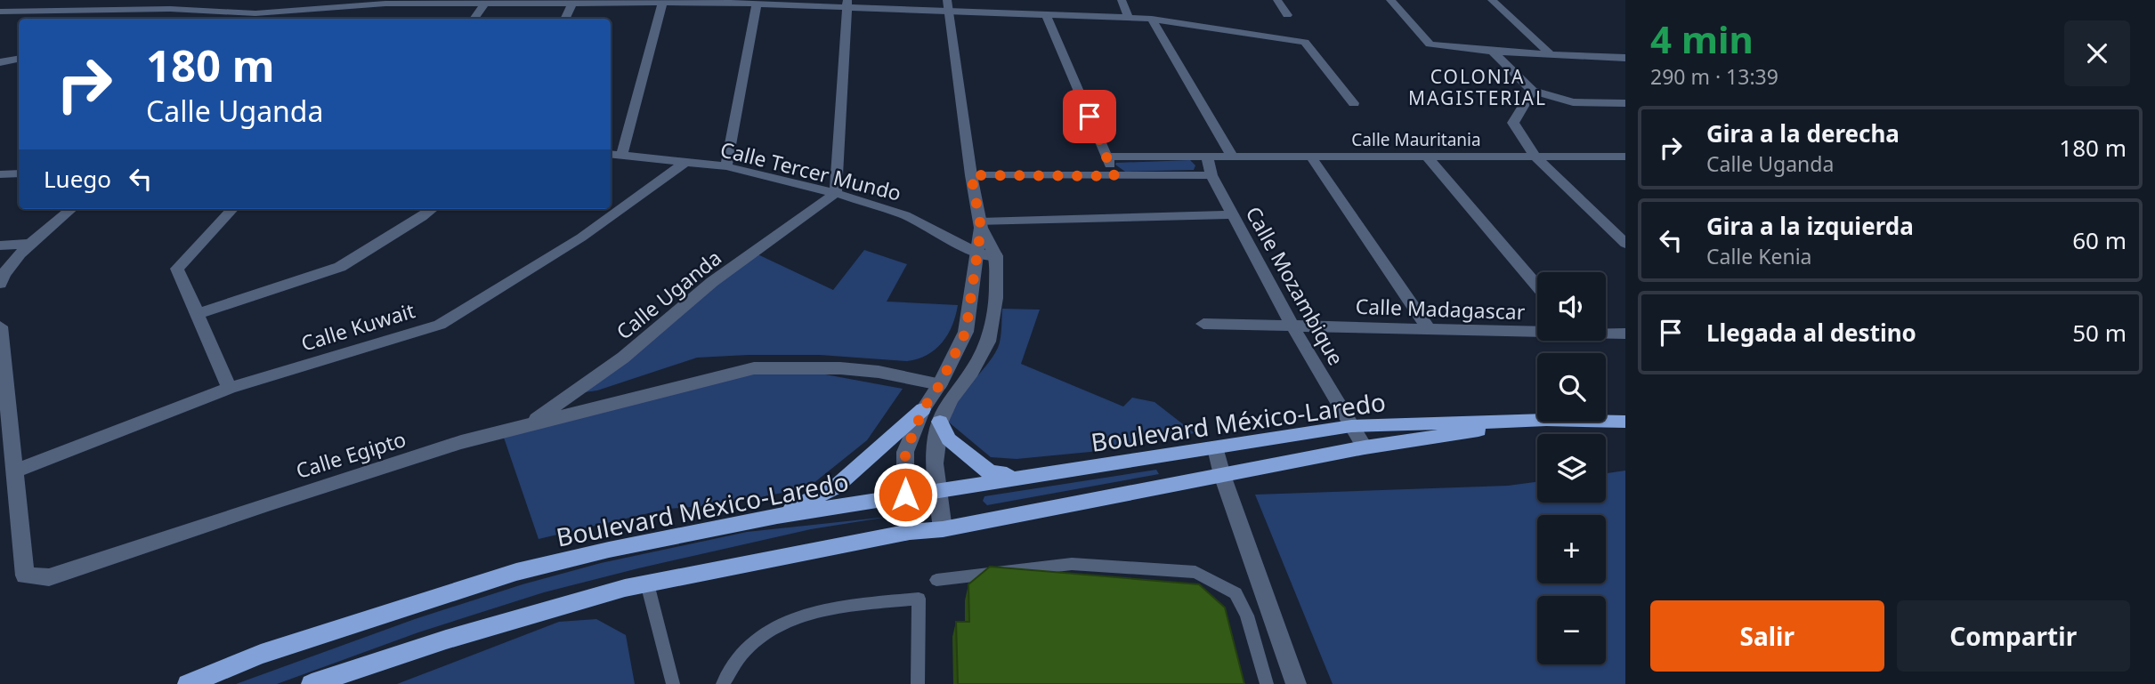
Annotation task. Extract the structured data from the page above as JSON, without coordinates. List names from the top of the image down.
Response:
{
  "streets": {
    "main road": ["Boulevard México-Laredo"],
    "street": [
      "Calle Mauritania",
      "Calle Tercer Mundo",
      "Calle Mozambique",
      "Calle Uganda",
      "Calle Madagascar",
      "Calle Kuwait",
      "Calle Egipto"
    ]
  },
  "crossings": [
    ["Calle Tercer Mundo", "Calle Uganda"],
    ["Calle Tercer Mundo", "Calle Kuwait"],
    ["Calle Mozambique", "Calle Madagascar"],
    ["Calle Mozambique", "Boulevard México-Laredo"],
    ["Calle Uganda", "Calle Egipto"],
    ["Calle Kuwait", "Calle Egipto"]
  ],
  "districts": ["COLONIA MAGISTERIAL"],
  "page": {
    "heading": ["4 min", "290 m · 13:39"],
    "turn": ["180 m", "Calle Uganda"],
    "list": [
      {
        "name": "Gira a la derecha",
        "note": "Calle Uganda",
        "value": "180 m"
      },
      {
        "name": "Gira a la izquierda",
        "note": "Calle Kenia",
        "value": "60 m"
      },
      {
        "name": "Llegada al destino",
        "value": "50 m"
      }
    ],
    "then": "Luego",
    "map_buttons": ["+", "−"],
    "buttons": ["Salir", "Compartir"]
  }
}
